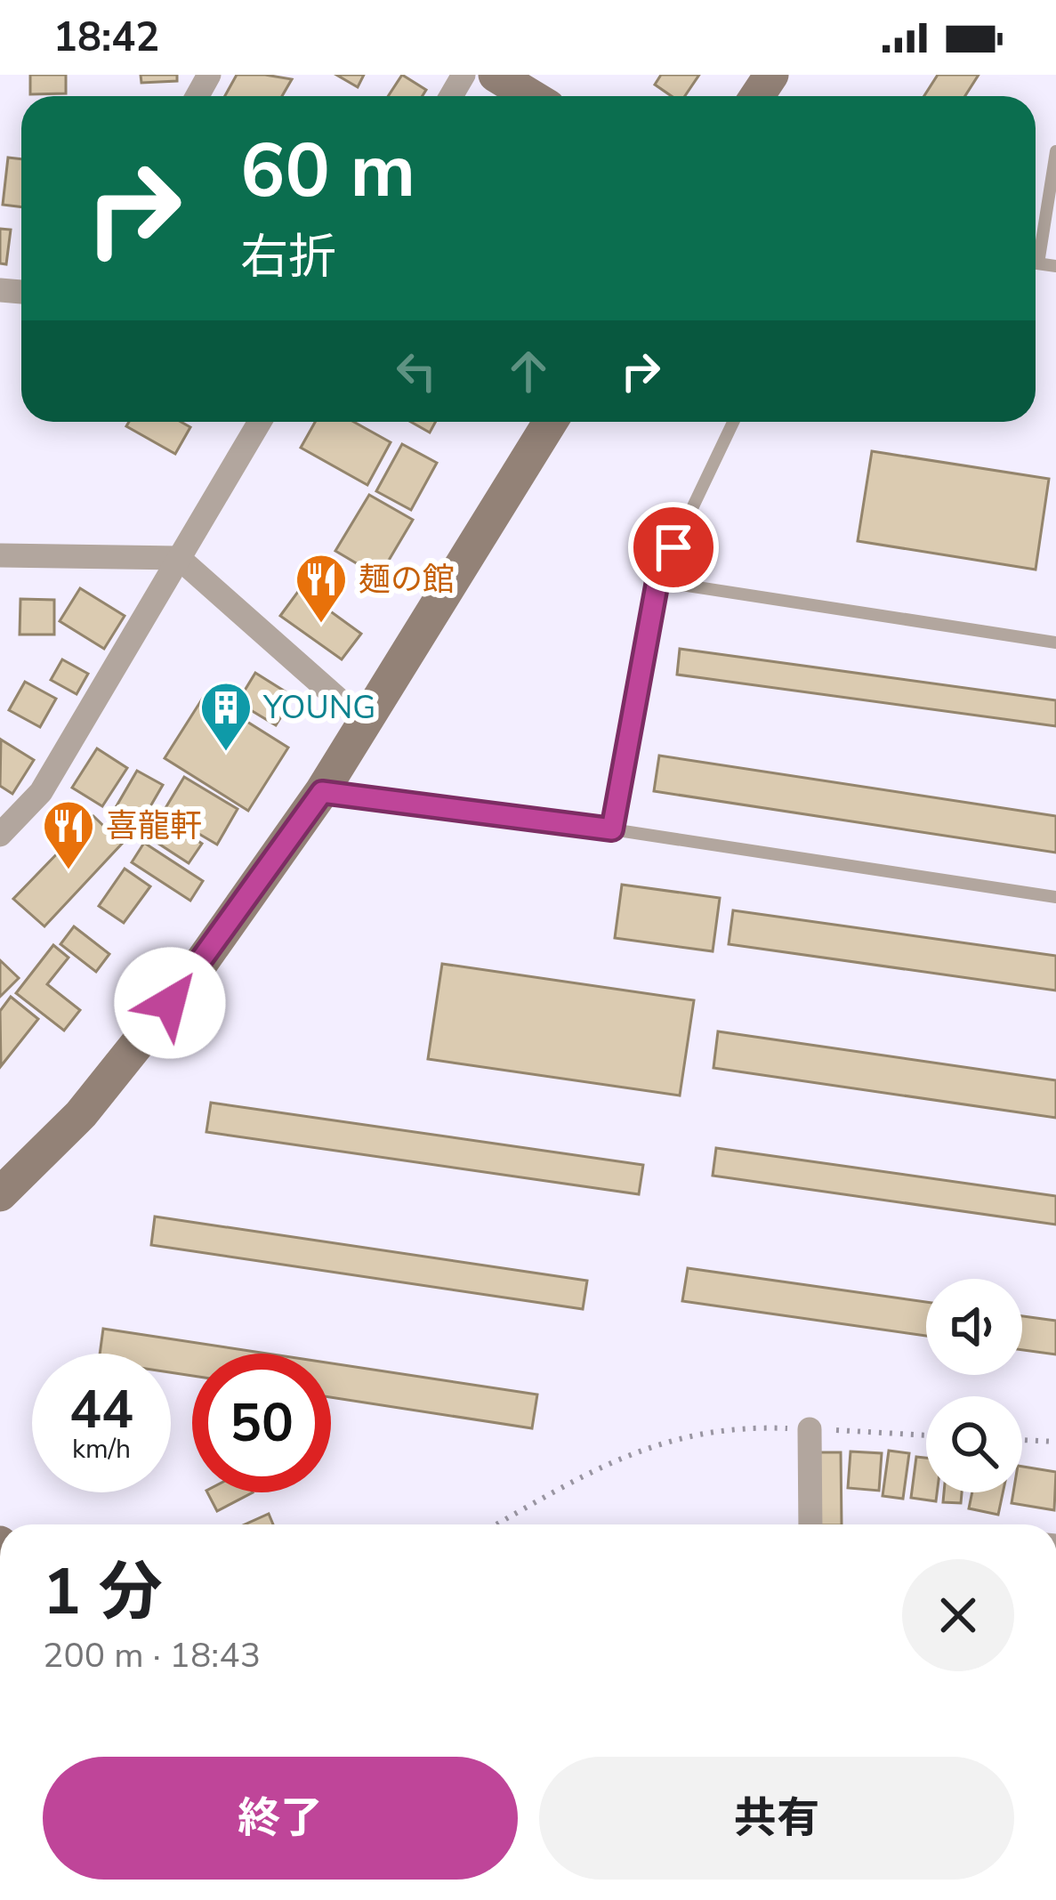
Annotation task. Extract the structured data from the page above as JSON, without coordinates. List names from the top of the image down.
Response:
{
  "places": {
    "restaurant": ["麺の館", "喜龍軒"],
    "building": ["YOUNG"]
  },
  "page": {
    "status": "18:42",
    "turn": ["60 m", "右折"],
    "speed": "44 km/h",
    "limit": "50",
    "heading": ["1 分", "200 m · 18:43"],
    "buttons": ["終了", "共有"]
  }
}
